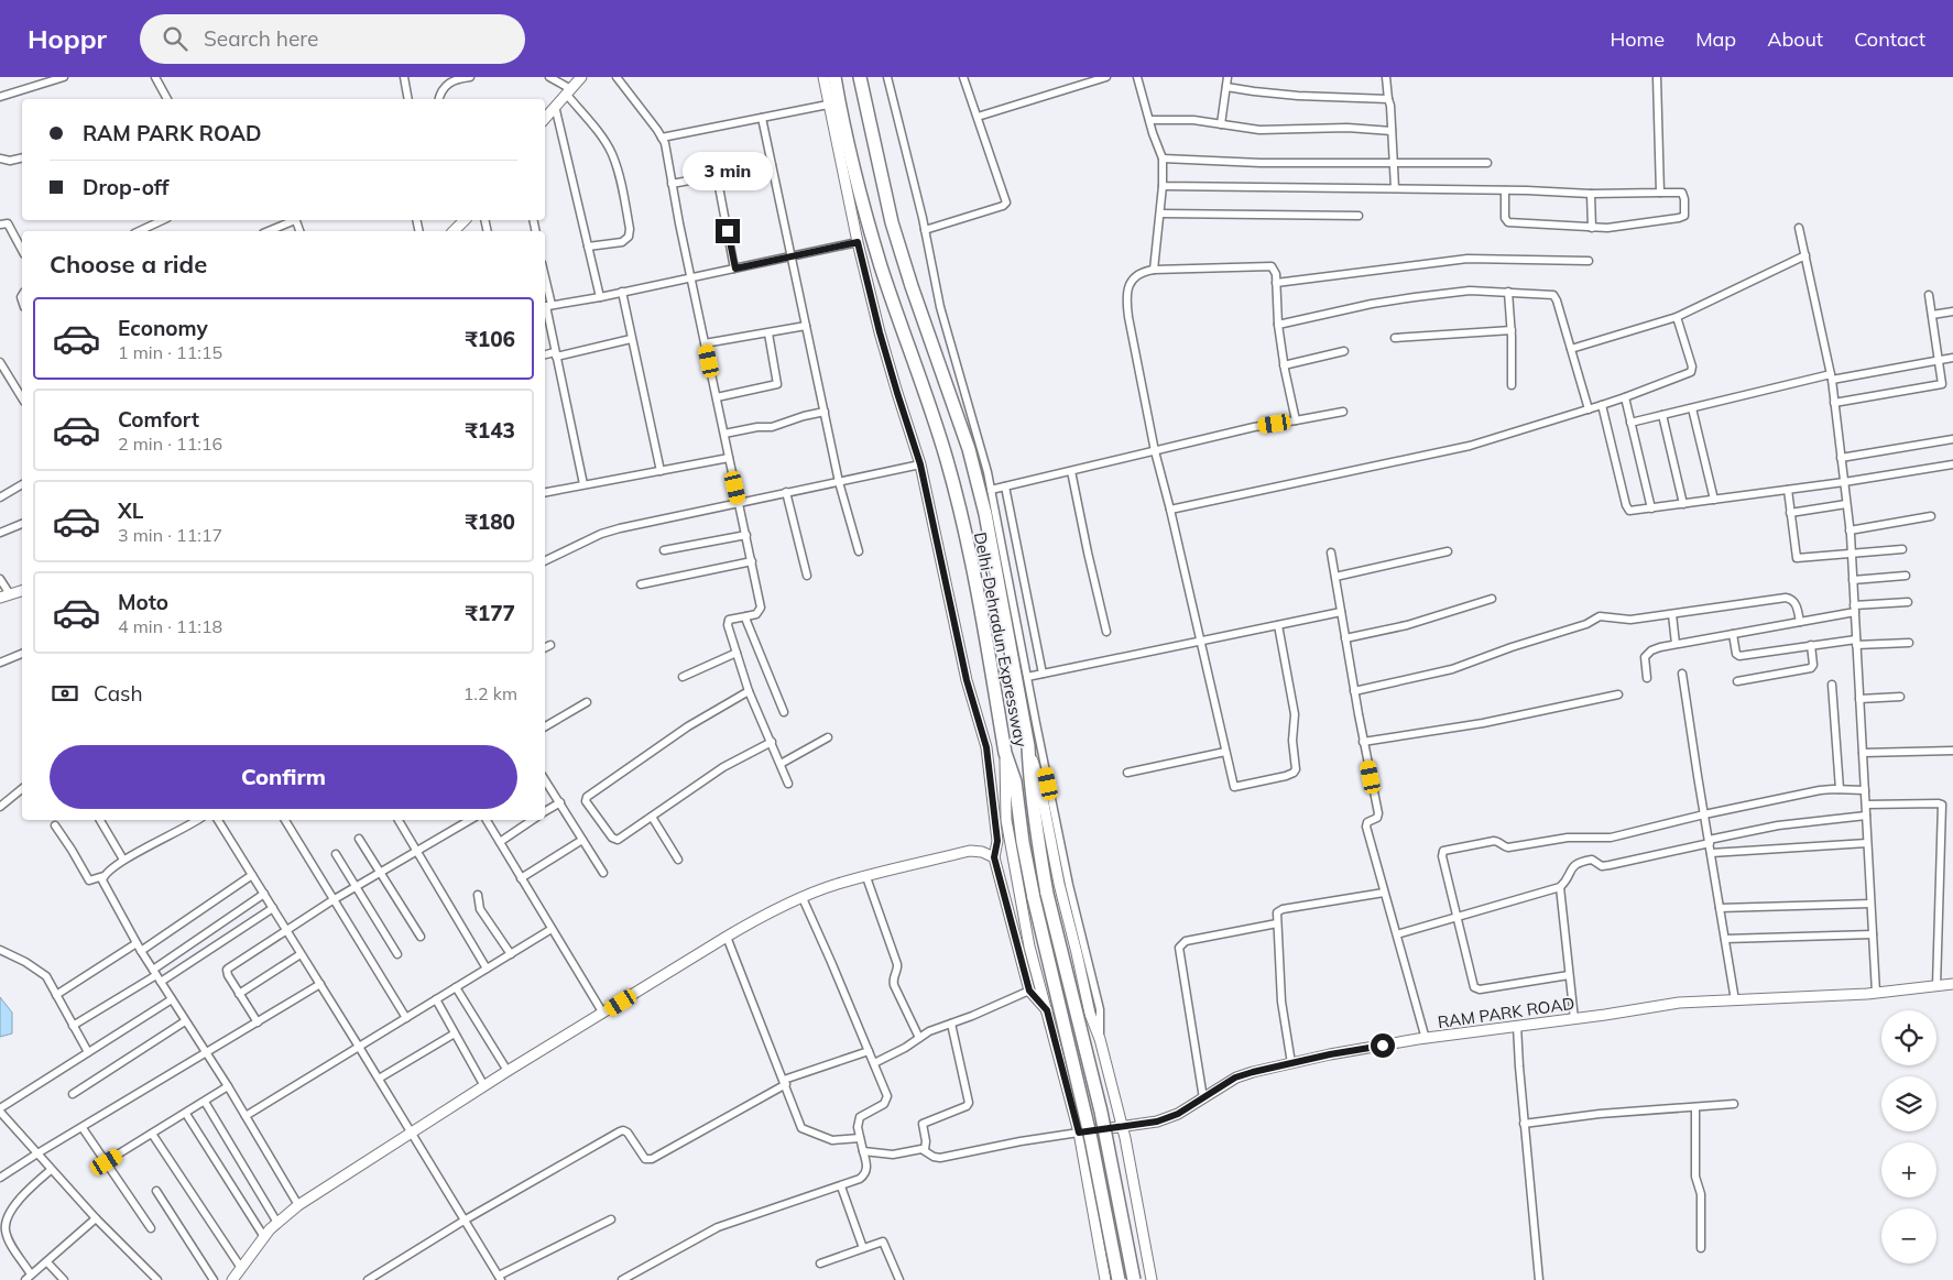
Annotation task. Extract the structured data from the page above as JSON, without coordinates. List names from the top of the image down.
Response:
{
  "streets": {
    "highway": ["Delhi-Dehradun Expressway"],
    "street": ["RAM PARK ROAD"]
  },
  "page": {
    "header": "Hoppr",
    "search": "Search here",
    "nav": [
      "Home",
      "Map",
      "About",
      "Contact"
    ],
    "banner": ["RAM PARK ROAD", "Drop-off"],
    "bubble": "3 min",
    "heading": "Choose a ride",
    "list": [
      {
        "name": "Economy",
        "note": "1 min · 11:15",
        "value": "₹106"
      },
      {
        "name": "Comfort",
        "note": "2 min · 11:16",
        "value": "₹143"
      },
      {
        "name": "XL",
        "note": "3 min · 11:17",
        "value": "₹180"
      },
      {
        "name": "Moto",
        "note": "4 min · 11:18",
        "value": "₹177"
      }
    ],
    "pay": ["Cash", "1.2 km"],
    "buttons": "Confirm",
    "map_buttons": ["+", "−"]
  }
}
